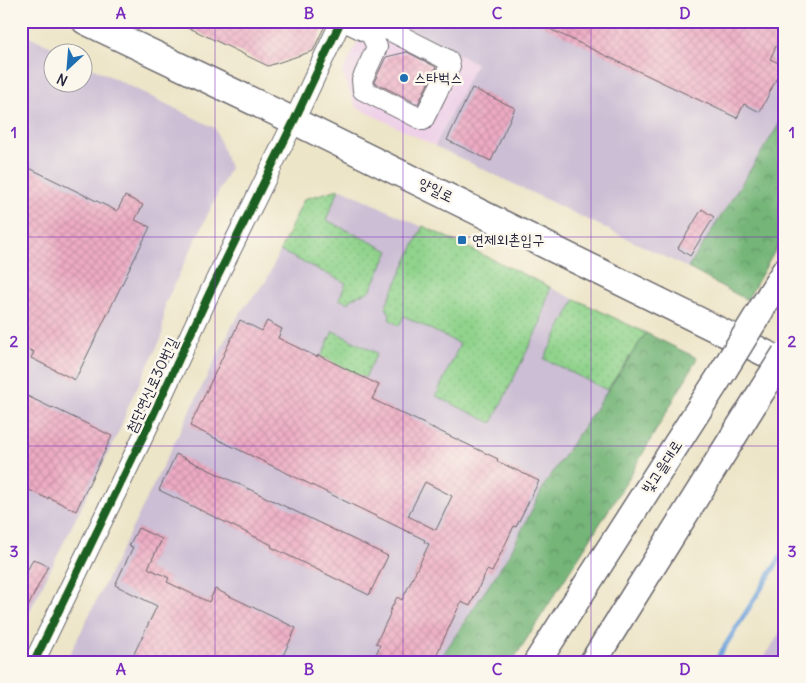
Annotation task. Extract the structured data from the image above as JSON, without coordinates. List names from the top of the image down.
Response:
{
  "streets": {
    "main road": ["양일로", "빛고을대로"],
    "street": ["첨단연신로30번길"]
  },
  "crossings": [
    ["양일로", "첨단연신로30번길"]
  ],
  "places": {
    "other": ["스타벅스"],
    "transit": ["연제외촌입구"]
  },
  "north": "bottom left",
  "grid": {
    "columns": [
      "A",
      "B",
      "C",
      "D"
    ],
    "rows": ["1", "2", "3"]
  }
}
